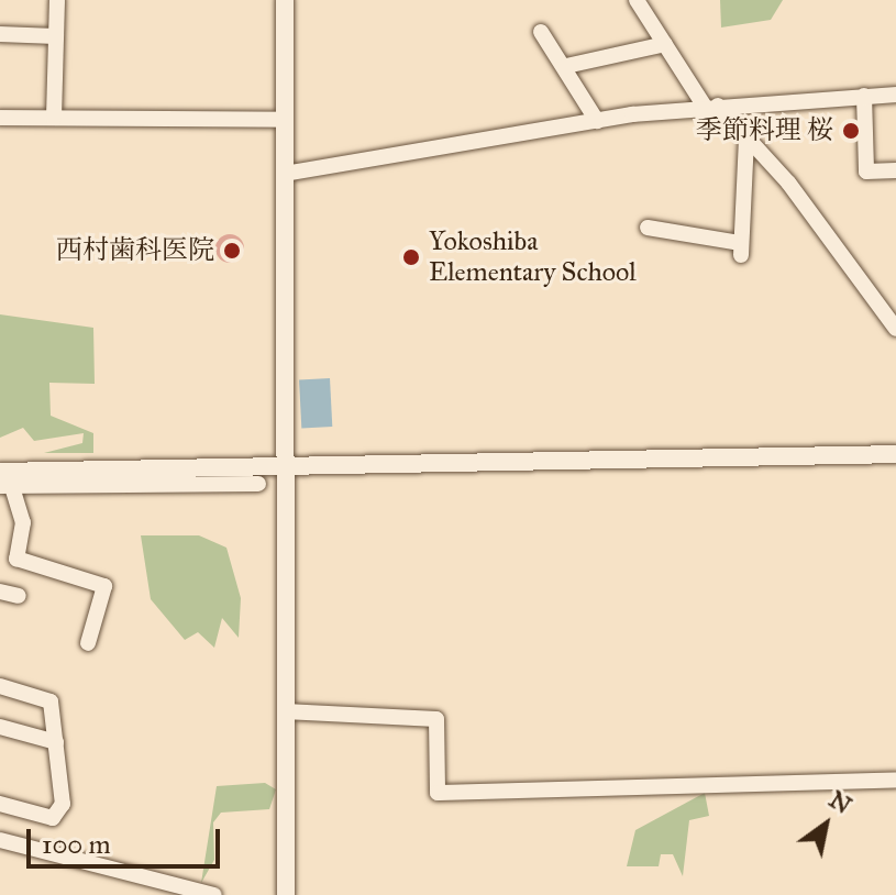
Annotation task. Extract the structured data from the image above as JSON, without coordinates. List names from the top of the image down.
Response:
{
  "places": ["季節料理 桜", "西村歯科医院", "Yokoshiba Elementary School"],
  "scale_bar": "100 m",
  "north": "top right"
}
